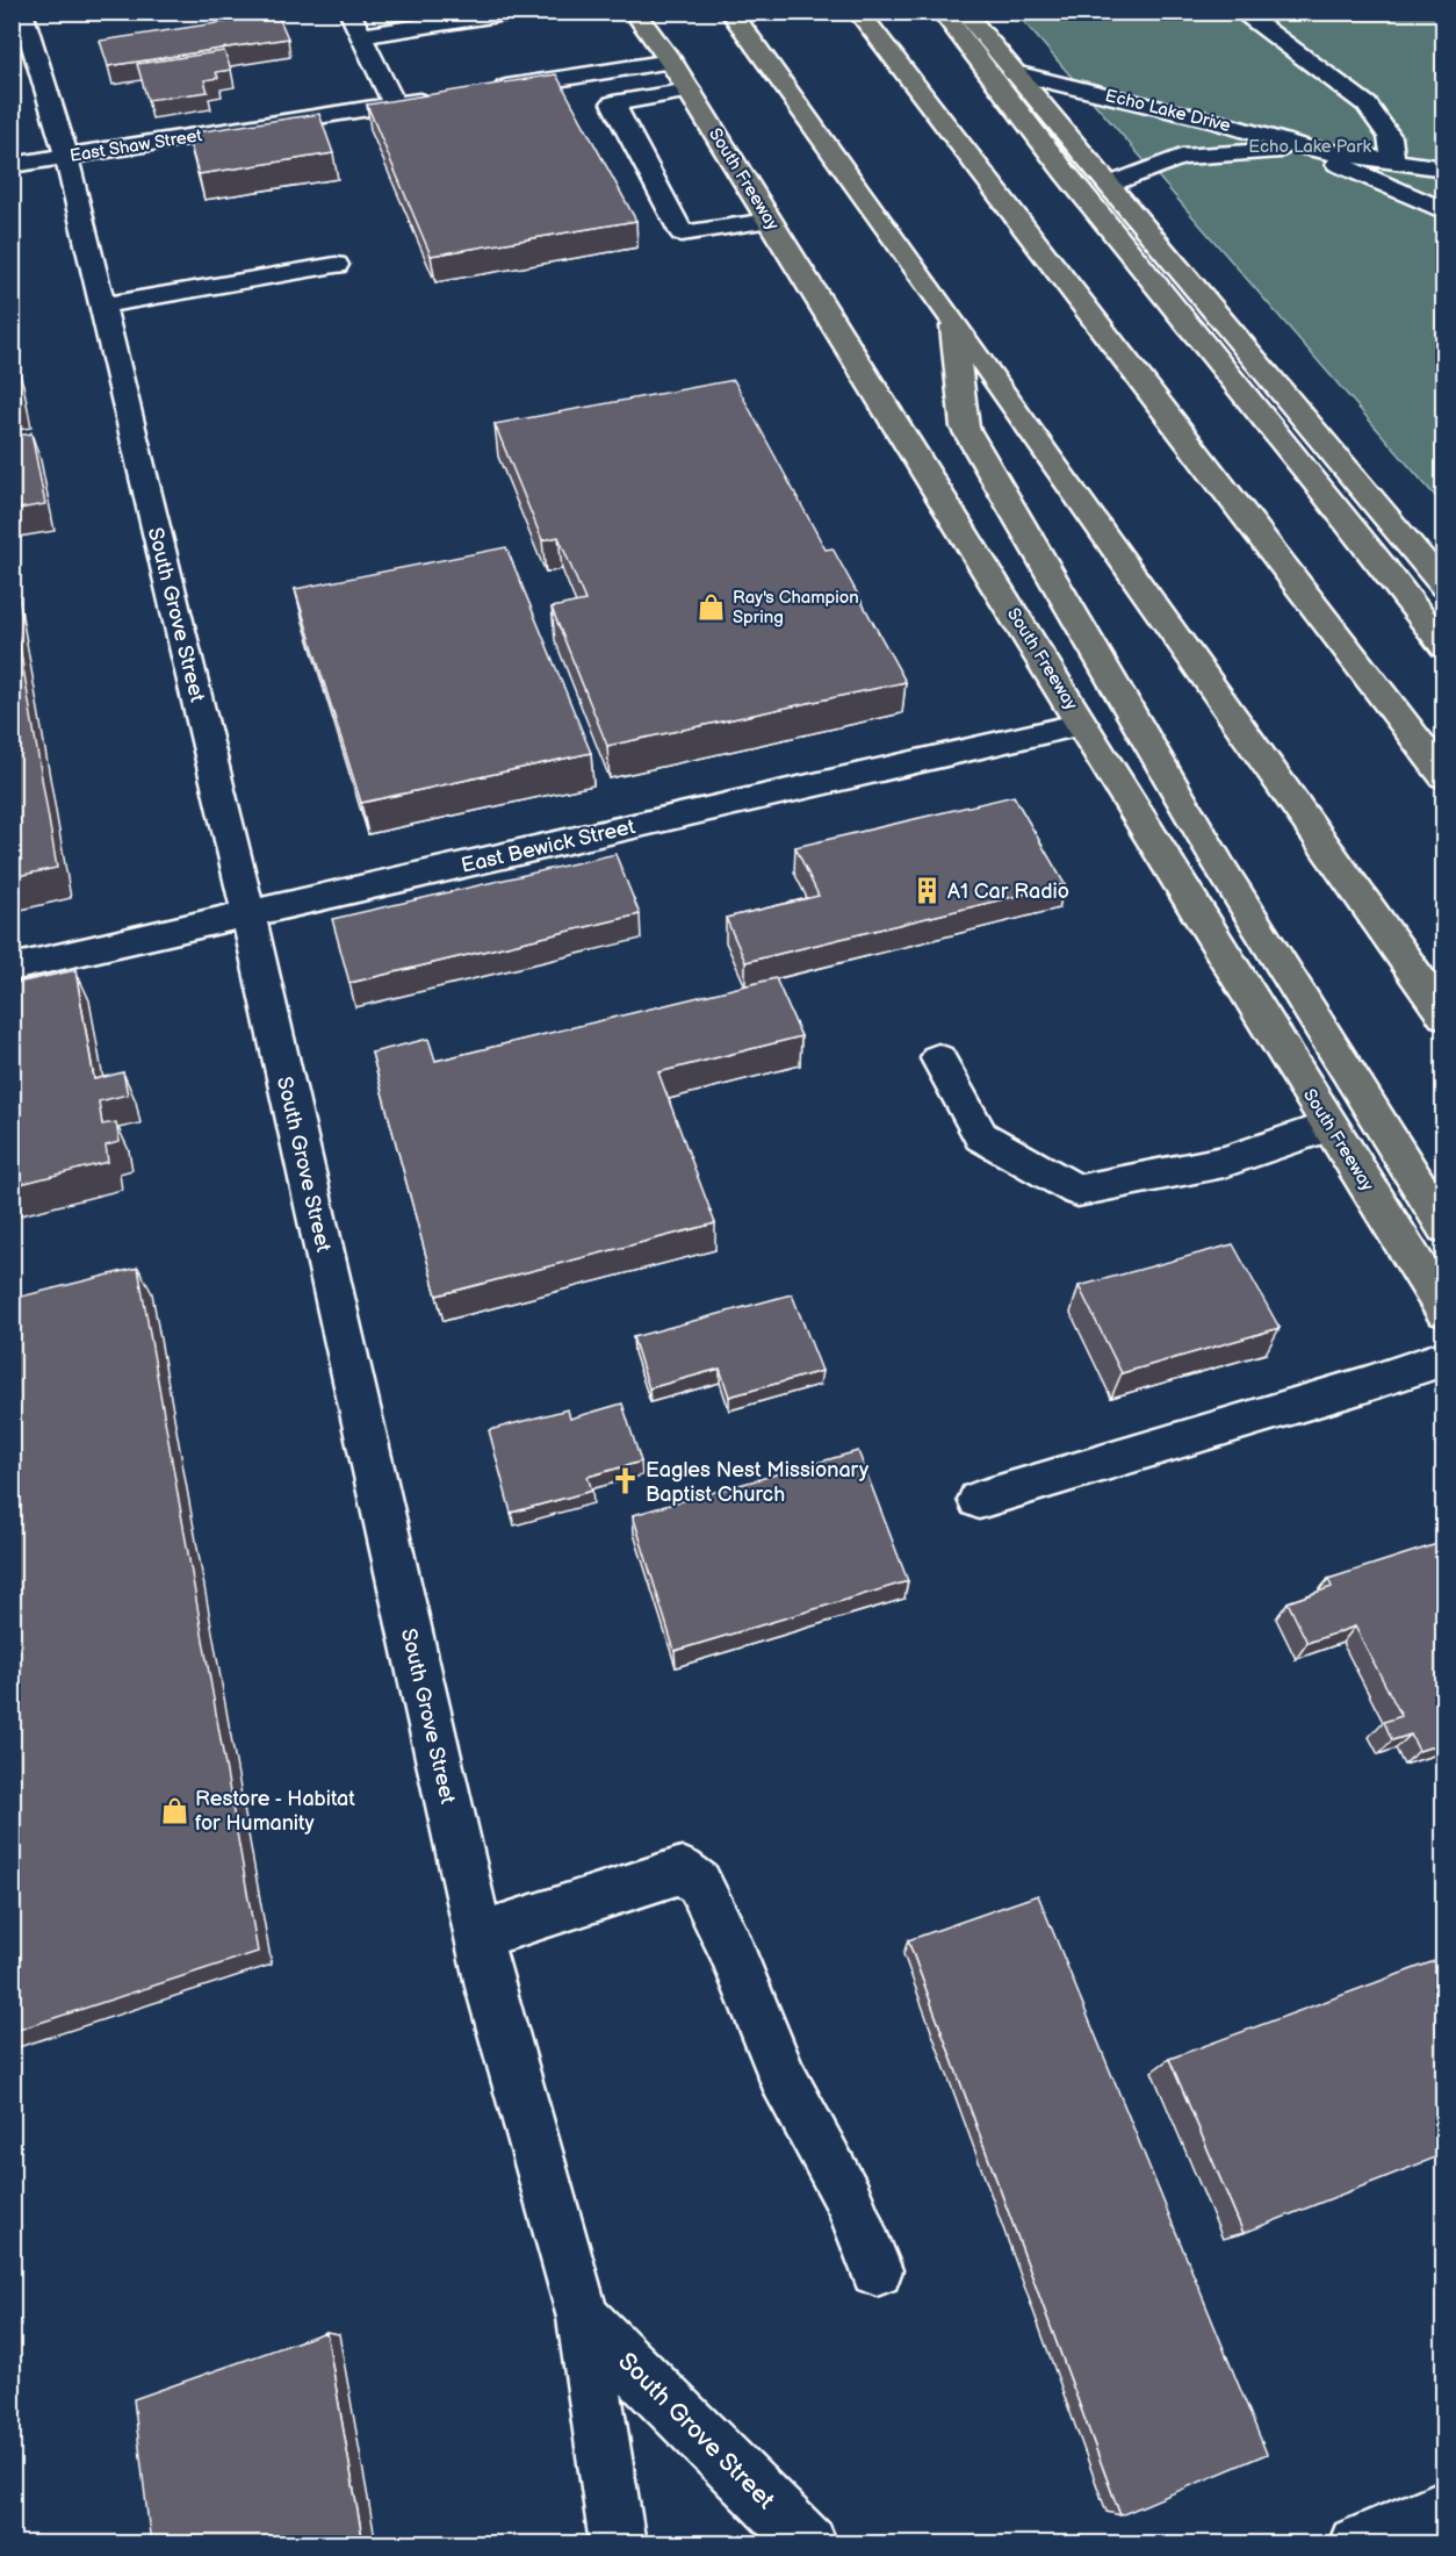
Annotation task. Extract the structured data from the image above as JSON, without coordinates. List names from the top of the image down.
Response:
{
  "streets": {
    "main road": ["South Freeway"],
    "street": [
      "Echo Lake Drive",
      "East Shaw Street",
      "South Grove Street",
      "East Bewick Street"
    ]
  },
  "crossings": [
    ["East Shaw Street", "South Grove Street"],
    ["South Freeway", "East Bewick Street"],
    ["South Grove Street", "East Bewick Street"]
  ],
  "parks": ["Echo Lake Park"],
  "places": {
    "shop": ["Ray's Champion Spring", "Restore - Habitat for Humanity"],
    "building": ["A1 Car Radio"],
    "church": ["Eagles Nest Missionary Baptist Church"]
  }
}
